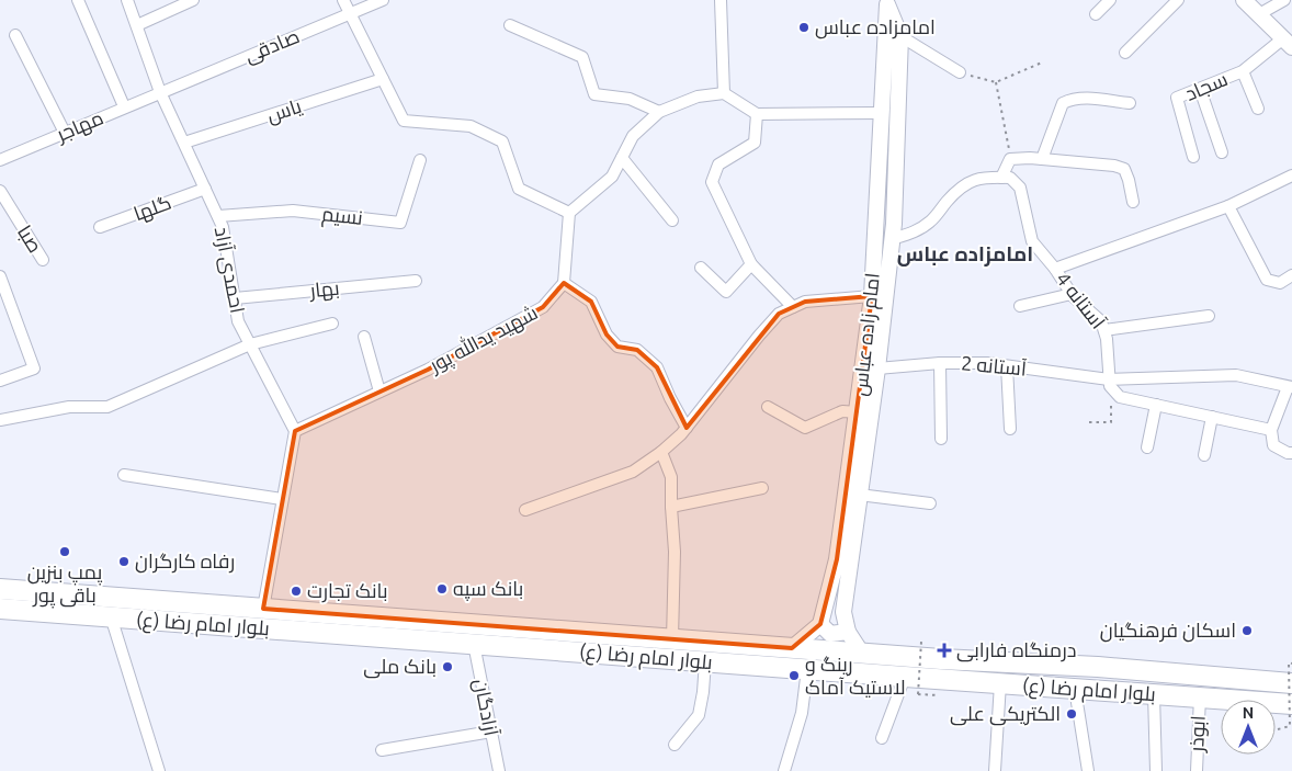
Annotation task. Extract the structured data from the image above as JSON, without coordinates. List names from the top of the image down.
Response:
{
  "streets": {
    "highway": ["بلوار امام رضا (ع)"],
    "street": [
      "صادقی",
      "سجاد",
      "یاس",
      "مهاجر",
      "گلها",
      "نسیم",
      "صبا",
      "احمدی آزاد",
      "بهار",
      "آستانه 4",
      "امام زاده عباس",
      "شهید یدالله پور",
      "آستانه 2",
      "آزادگان",
      "ابوذر"
    ]
  },
  "crossings": [
    ["صادقی", "مهاجر"],
    ["صادقی", "احمدی آزاد"],
    ["یاس", "احمدی آزاد"],
    ["مهاجر", "احمدی آزاد"],
    ["گلها", "احمدی آزاد"],
    ["نسیم", "احمدی آزاد"],
    ["احمدی آزاد", "بهار"],
    ["احمدی آزاد", "شهید یدالله پور"],
    ["آستانه 4", "آستانه 2"],
    ["امام زاده عباس", "آستانه 2"],
    ["امام زاده عباس", "بلوار امام رضا (ع)"],
    ["بلوار امام رضا (ع)", "آزادگان"],
    ["بلوار امام رضا (ع)", "ابوذر"]
  ],
  "districts": ["امامزاده عباس"],
  "places": {
    "other": [
      "امامزاده عباس",
      "پمپ بنزین باقی پور",
      "رفاه کارگران",
      "بانک سپه",
      "بانک تجارت",
      "اسکان فرهنگیان",
      "بانک ملی",
      "رینگ و لاستیک آماک",
      "الکتریکی علی"
    ],
    "health": ["درمنگاه فارابی"]
  },
  "north": "top"
}
